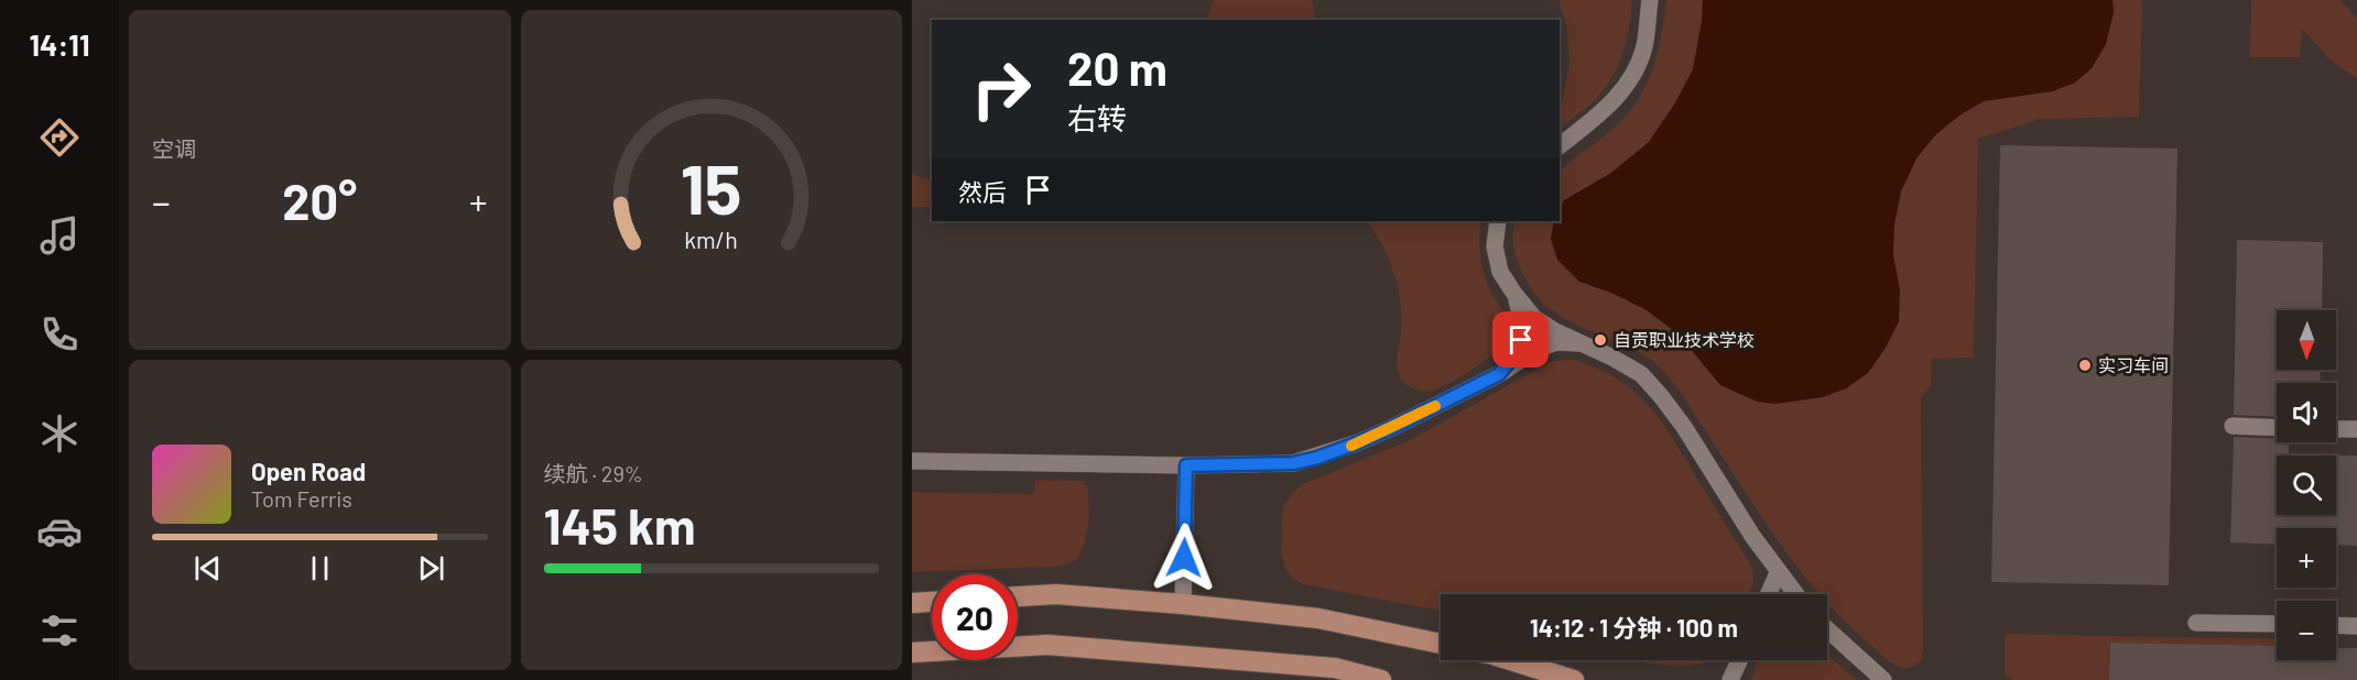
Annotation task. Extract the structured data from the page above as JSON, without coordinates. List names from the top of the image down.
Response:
{
  "places": ["自贡职业技术学校", "实习车间"],
  "north": "bottom",
  "page": {
    "tabs": "14:11",
    "tile": [
      "空调",
      ["续航 · 29%", "145 km"]
    ],
    "turn": ["20 m", "右转"],
    "then": "然后",
    "heat": ["−", "20°", "+"],
    "map_buttons": ["+", "−"],
    "song": ["Open Road", "Tom Ferris"],
    "limit": "20",
    "trip": "14:12 · 1 分钟 · 100 m",
    "gauge": ["15", "km/h"]
  }
}
